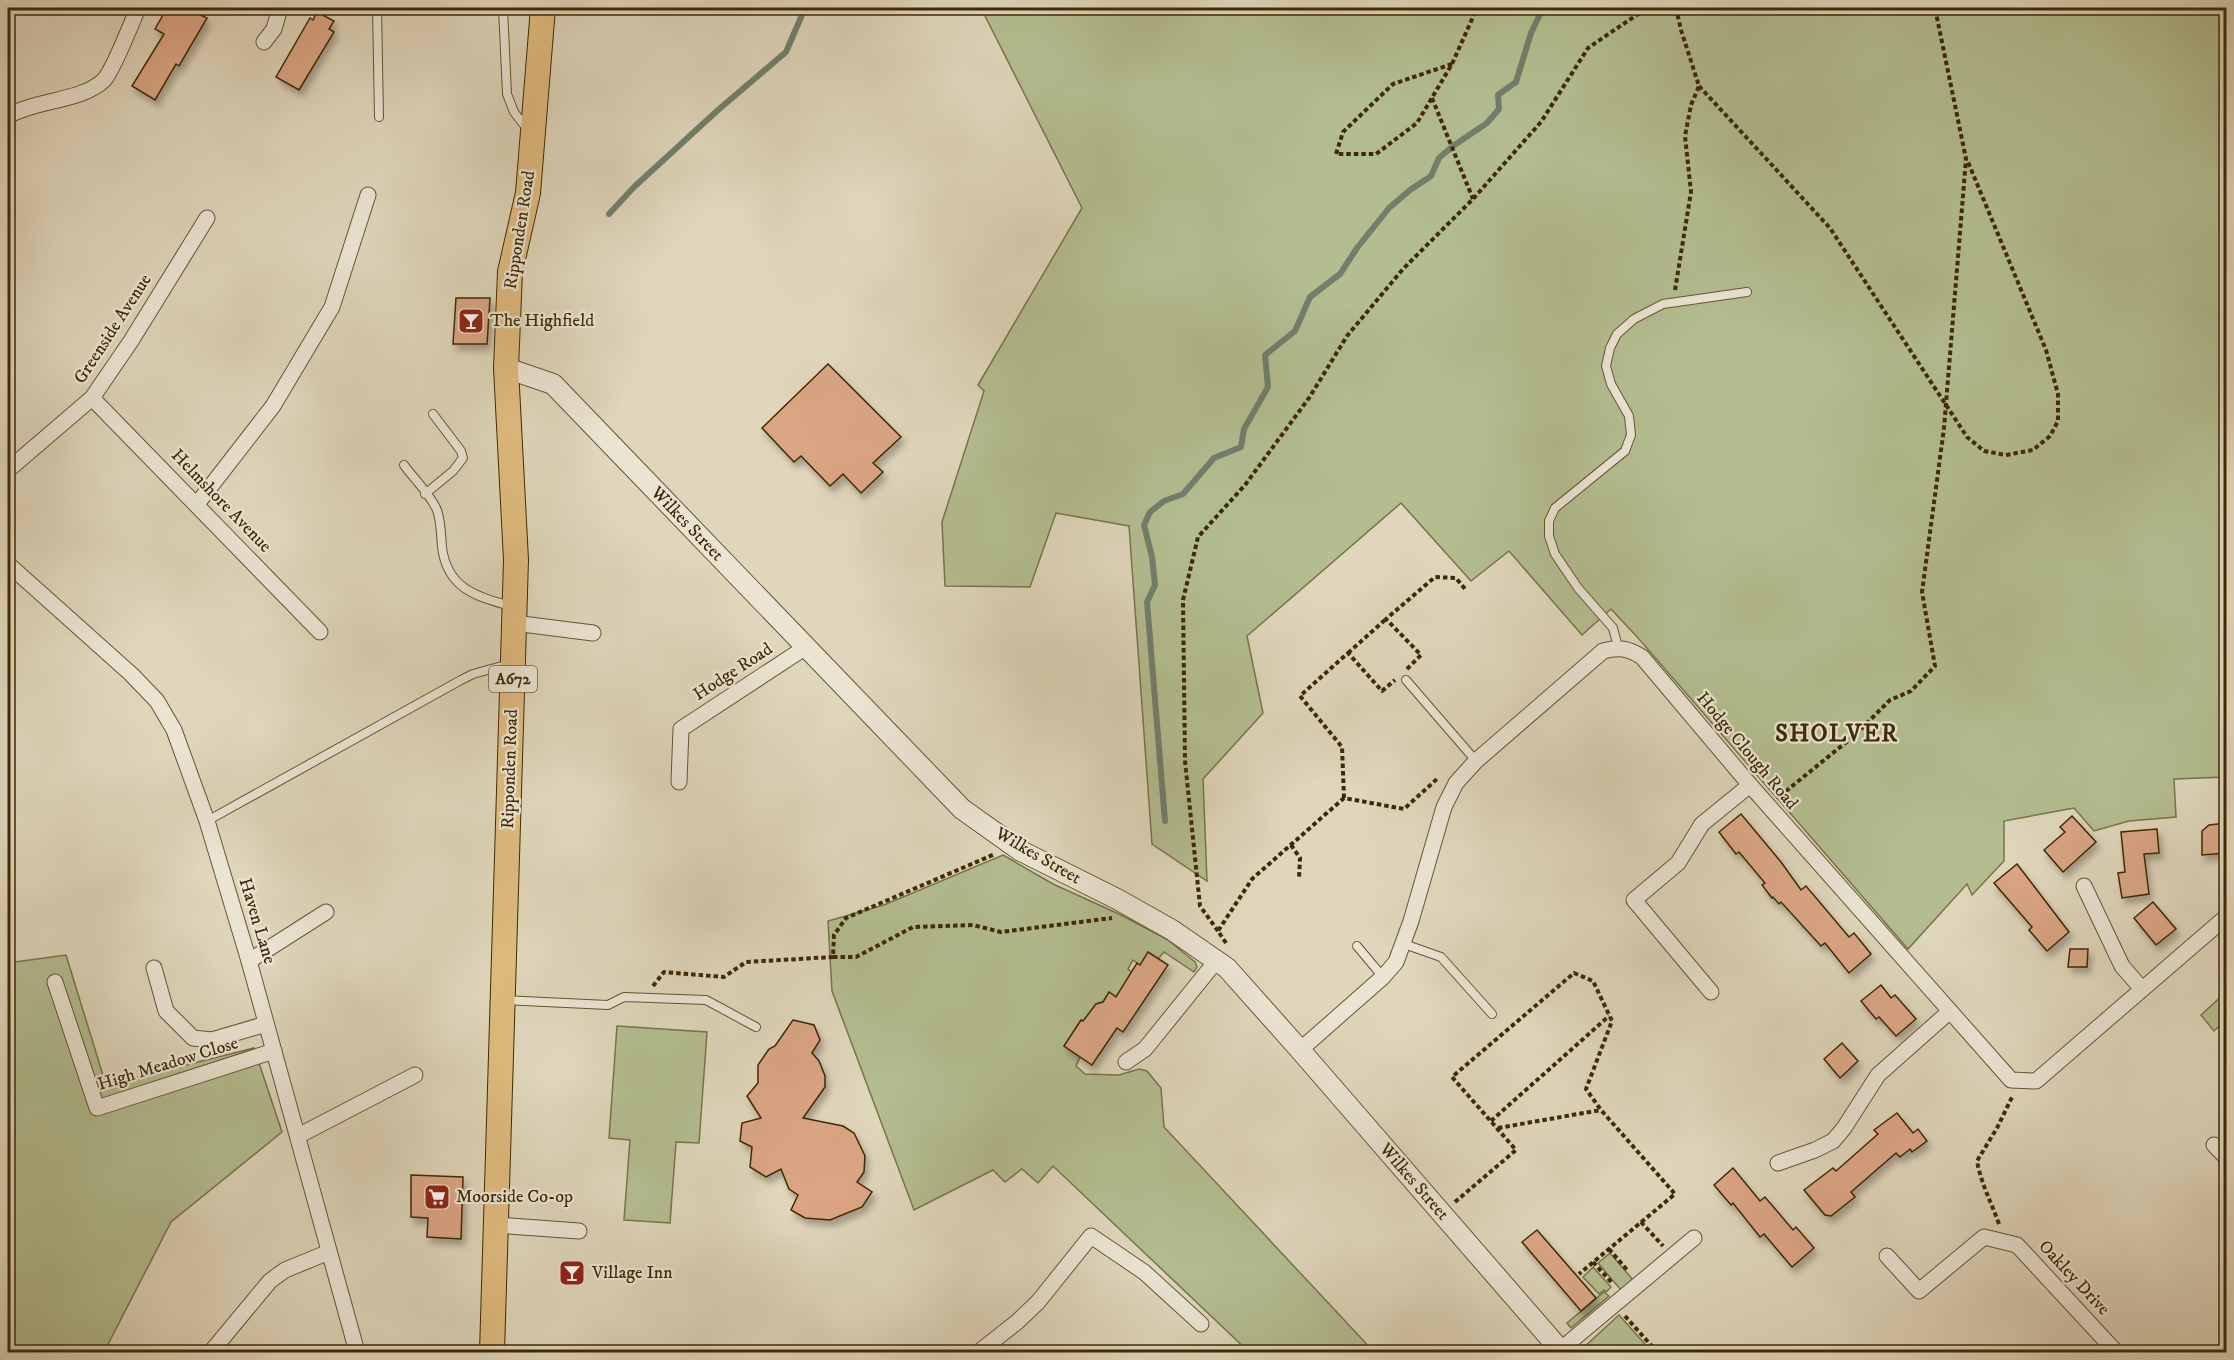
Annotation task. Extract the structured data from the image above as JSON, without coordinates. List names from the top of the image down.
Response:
{
  "streets": {
    "main road": ["Ripponden Road", "A672"],
    "street": [
      "Greenside Avenue",
      "Helmshore Avenue",
      "Wilkes Street",
      "Hodge Road",
      "Hodge Clough Road",
      "Haven Lane",
      "High Meadow Close",
      "Oakley Drive"
    ]
  },
  "crossings": [
    ["Ripponden Road", "Wilkes Street"],
    ["Greenside Avenue", "Helmshore Avenue"],
    ["Wilkes Street", "Hodge Road"],
    ["Haven Lane", "High Meadow Close"]
  ],
  "districts": ["SHOLVER"],
  "places": {
    "bar": ["The Highfield", "Village Inn"],
    "supermarket": ["Moorside Co-op"]
  }
}
